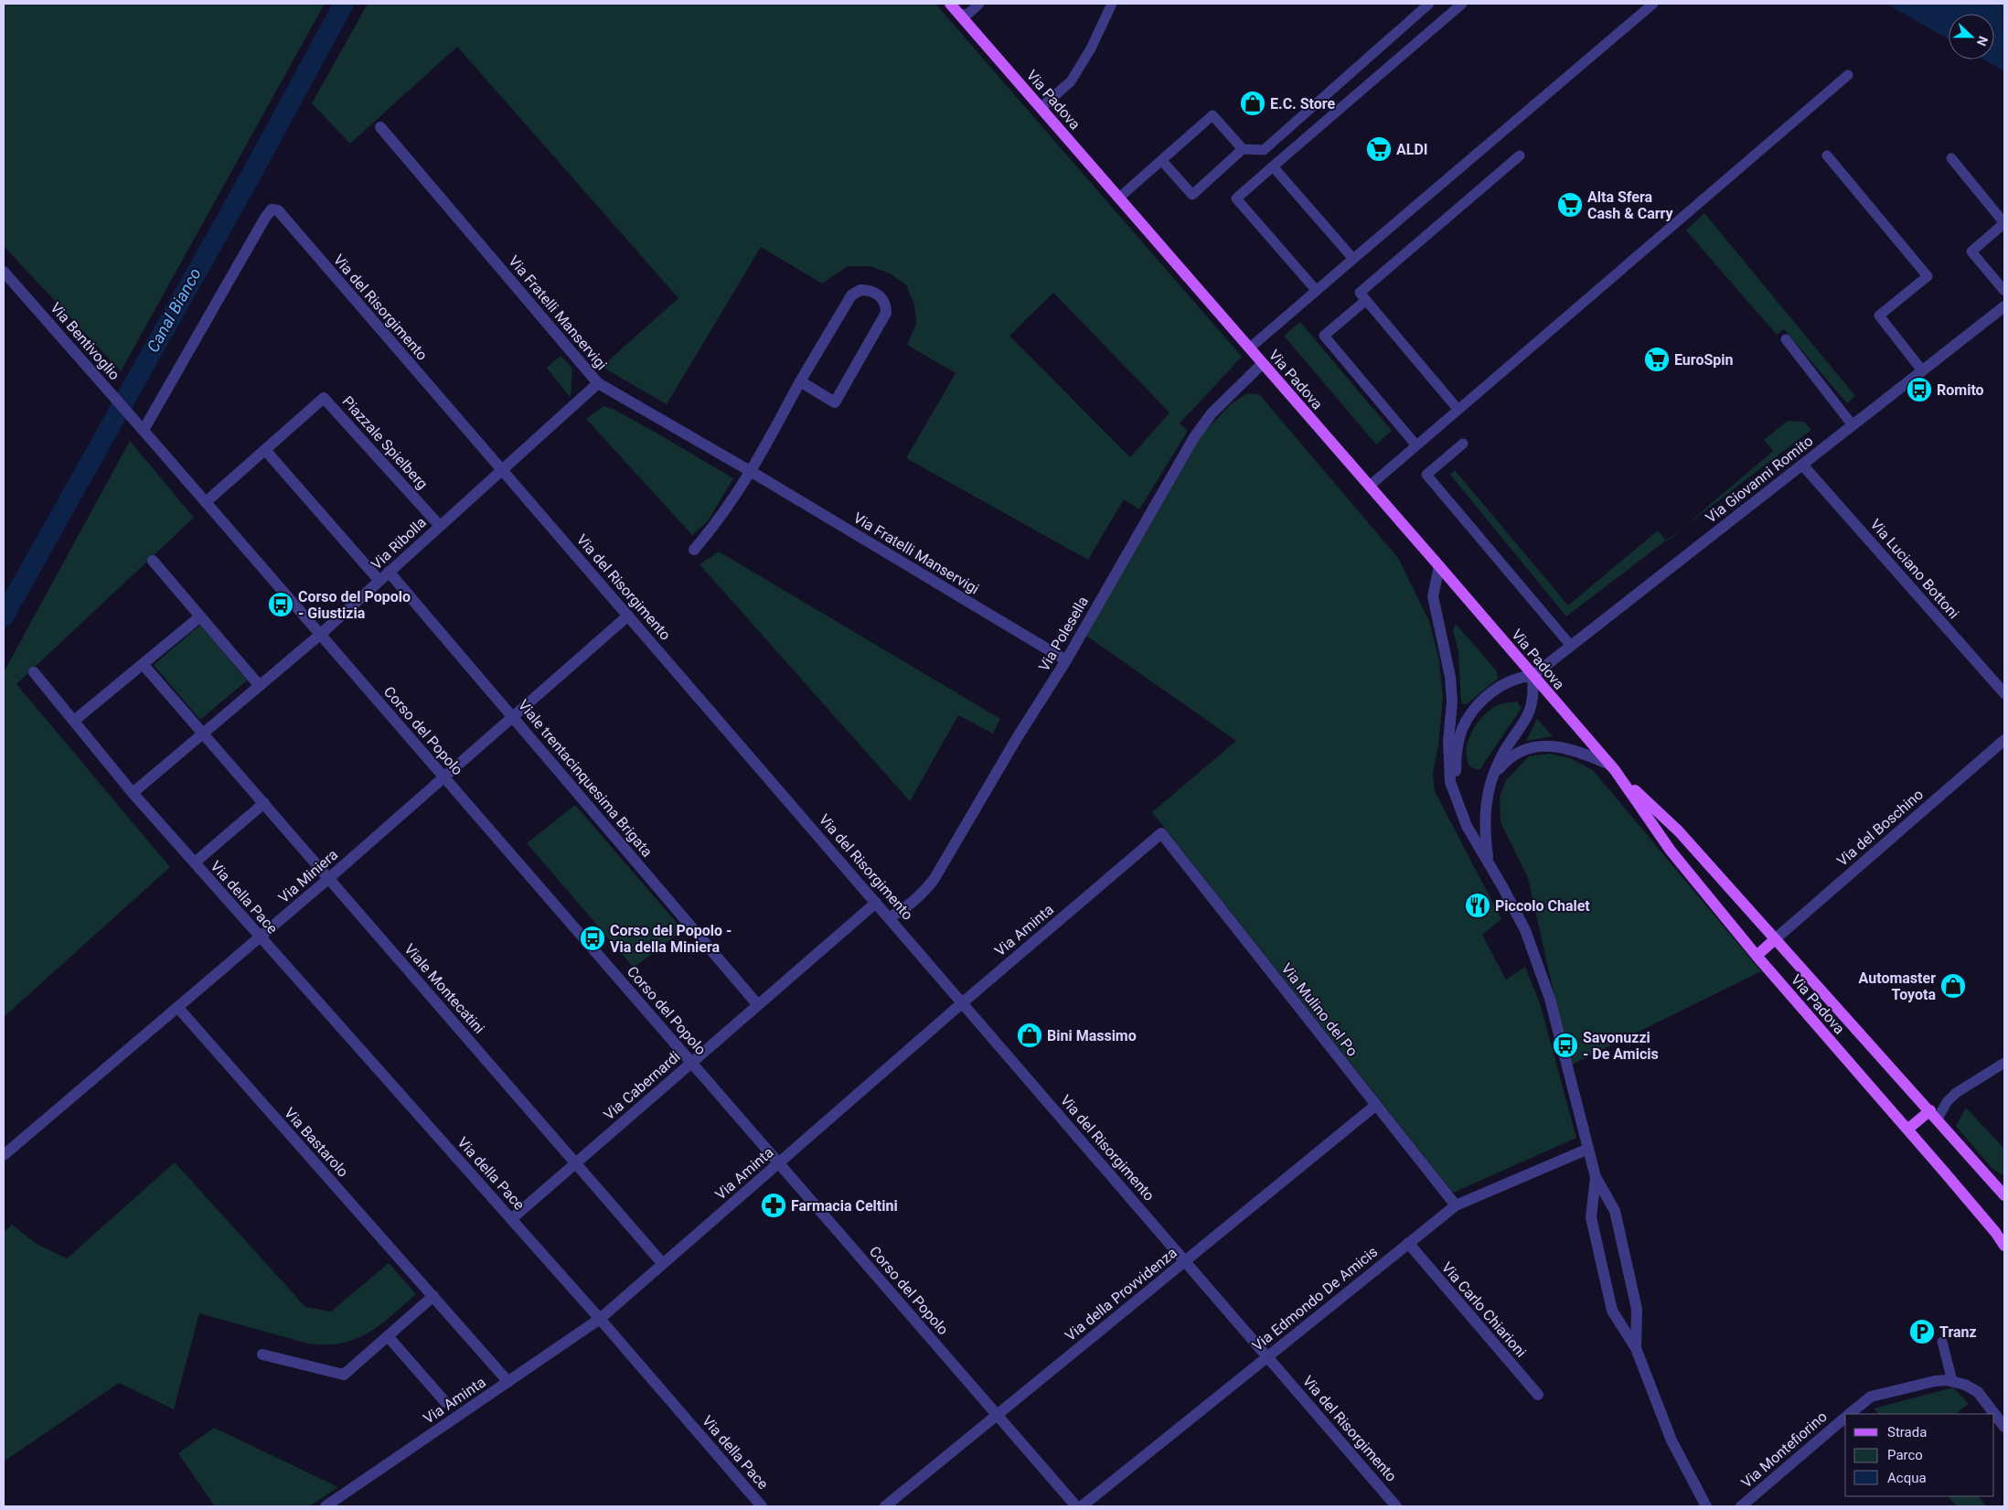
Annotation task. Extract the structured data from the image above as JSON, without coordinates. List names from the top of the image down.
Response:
{
  "streets": {
    "main road": ["Via Padova"],
    "street": [
      "Via del Risorgimento",
      "Via Fratelli Manservigi",
      "Via Bentivoglio",
      "Piazzale Spielberg",
      "Via Giovanni Romito",
      "Via Ribolla",
      "Via Luciano Bottoni",
      "Via Polesella",
      "Corso del Popolo",
      "Viale trentacinquesima Brigata",
      "Via del Boschino",
      "Via Miniera",
      "Via della Pace",
      "Via Aminta",
      "Viale Montecatini",
      "Via Mulino del Po",
      "Via Cabernardi",
      "Via Bastarolo",
      "Via della Provvidenza",
      "Via Edmondo De Amicis",
      "Via Carlo Chiarioni",
      "Via Montefiorino"
    ]
  },
  "crossings": [
    ["Via Padova", "Via Giovanni Romito"],
    ["Via Padova", "Via Polesella"],
    ["Via Padova", "Via del Boschino"],
    ["Via del Risorgimento", "Via Bentivoglio"],
    ["Via del Risorgimento", "Via Ribolla"],
    ["Via del Risorgimento", "Via Polesella"],
    ["Via del Risorgimento", "Corso del Popolo"],
    ["Via del Risorgimento", "Via Miniera"],
    ["Via del Risorgimento", "Via Aminta"],
    ["Via del Risorgimento", "Via Cabernardi"],
    ["Via del Risorgimento", "Via della Provvidenza"],
    ["Via del Risorgimento", "Via Edmondo De Amicis"],
    ["Via Fratelli Manservigi", "Via Ribolla"],
    ["Via Fratelli Manservigi", "Via Polesella"],
    ["Via Bentivoglio", "Corso del Popolo"],
    ["Piazzale Spielberg", "Via Ribolla"],
    ["Piazzale Spielberg", "Corso del Popolo"],
    ["Via Giovanni Romito", "Via Luciano Bottoni"],
    ["Via Ribolla", "Corso del Popolo"],
    ["Via Ribolla", "Viale trentacinquesima Brigata"],
    ["Via Ribolla", "Via della Pace"],
    ["Via Ribolla", "Viale Montecatini"],
    ["Corso del Popolo", "Via Miniera"],
    ["Corso del Popolo", "Via Aminta"],
    ["Corso del Popolo", "Via Cabernardi"],
    ["Corso del Popolo", "Via della Provvidenza"],
    ["Viale trentacinquesima Brigata", "Via Miniera"],
    ["Viale trentacinquesima Brigata", "Via Cabernardi"],
    ["Via Miniera", "Via della Pace"],
    ["Via Miniera", "Viale Montecatini"],
    ["Via Miniera", "Via Bastarolo"],
    ["Via della Pace", "Via Aminta"],
    ["Via della Pace", "Viale Montecatini"],
    ["Via della Pace", "Via Cabernardi"],
    ["Via Aminta", "Viale Montecatini"],
    ["Via Aminta", "Via Mulino del Po"],
    ["Via Aminta", "Via Bastarolo"],
    ["Viale Montecatini", "Via Cabernardi"],
    ["Via Mulino del Po", "Via della Provvidenza"],
    ["Via Mulino del Po", "Via Edmondo De Amicis"],
    ["Via Edmondo De Amicis", "Via Carlo Chiarioni"]
  ],
  "water": ["Canal Bianco"],
  "places": {
    "shop": ["E.C. Store", "Automaster Toyota", "Bini Massimo"],
    "supermarket": ["ALDI", "Alta Sfera Cash & Carry", "EuroSpin"],
    "bus stop": [
      "Romito",
      "Corso del Popolo - Giustizia",
      "Corso del Popolo - Via della Miniera",
      "Savonuzzi - De Amicis"
    ],
    "restaurant": ["Piccolo Chalet"],
    "pharmacy": ["Farmacia Celtini"],
    "parking": ["Tranz"]
  },
  "legend": ["Strada", "Parco", "Acqua"],
  "north": "right"
}
